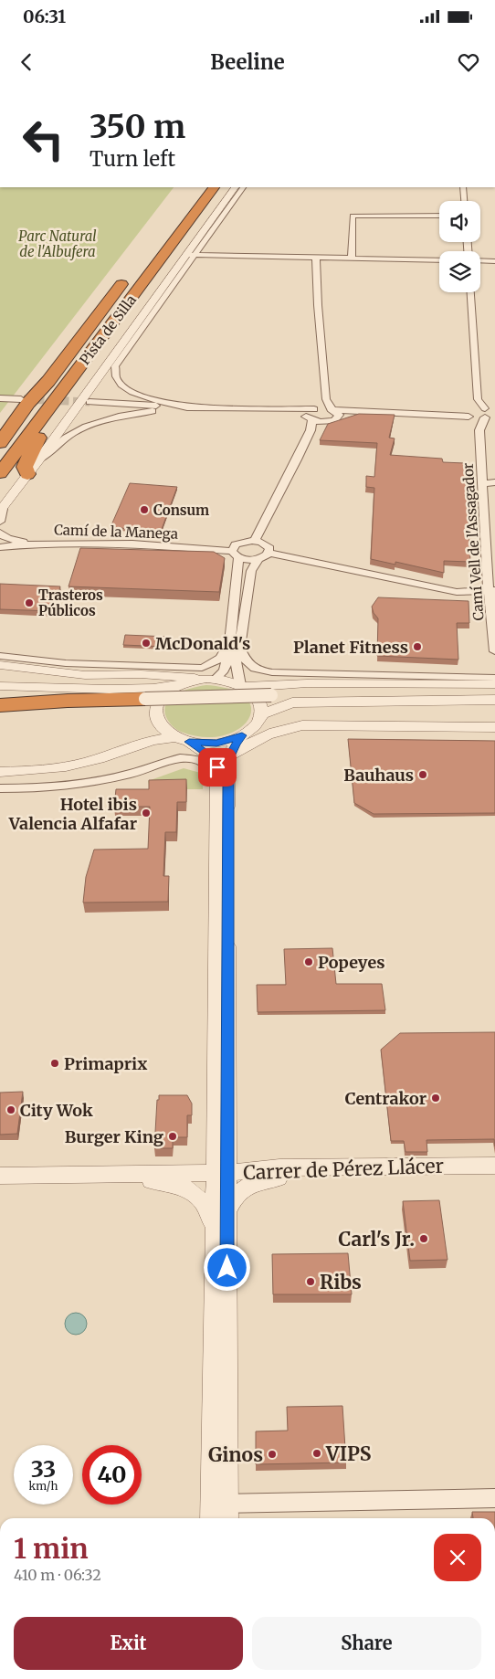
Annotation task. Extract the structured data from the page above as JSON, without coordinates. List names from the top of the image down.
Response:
{
  "streets": {
    "highway": ["Pista de Silla"],
    "street": ["Camí de la Manega", "Camí Vell de l'Assagador", "Carrer de Pérez Llácer"]
  },
  "parks": ["Parc Natural de l'Albufera"],
  "places": [
    "Consum",
    "Trasteros Públicos",
    "McDonald's",
    "Planet Fitness",
    "Bauhaus",
    "Hotel ibis Valencia Alfafar",
    "Popeyes",
    "Primaprix",
    "Centrakor",
    "City Wok",
    "Burger King",
    "Carl's Jr.",
    "Ribs",
    "VIPS",
    "Ginos"
  ],
  "page": {
    "status": "06:31",
    "header": "Beeline",
    "turn": ["350 m", "Turn left"],
    "speed": "33 km/h",
    "limit": "40",
    "heading": ["1 min", "410 m · 06:32"],
    "buttons": ["Exit", "Share"]
  }
}
